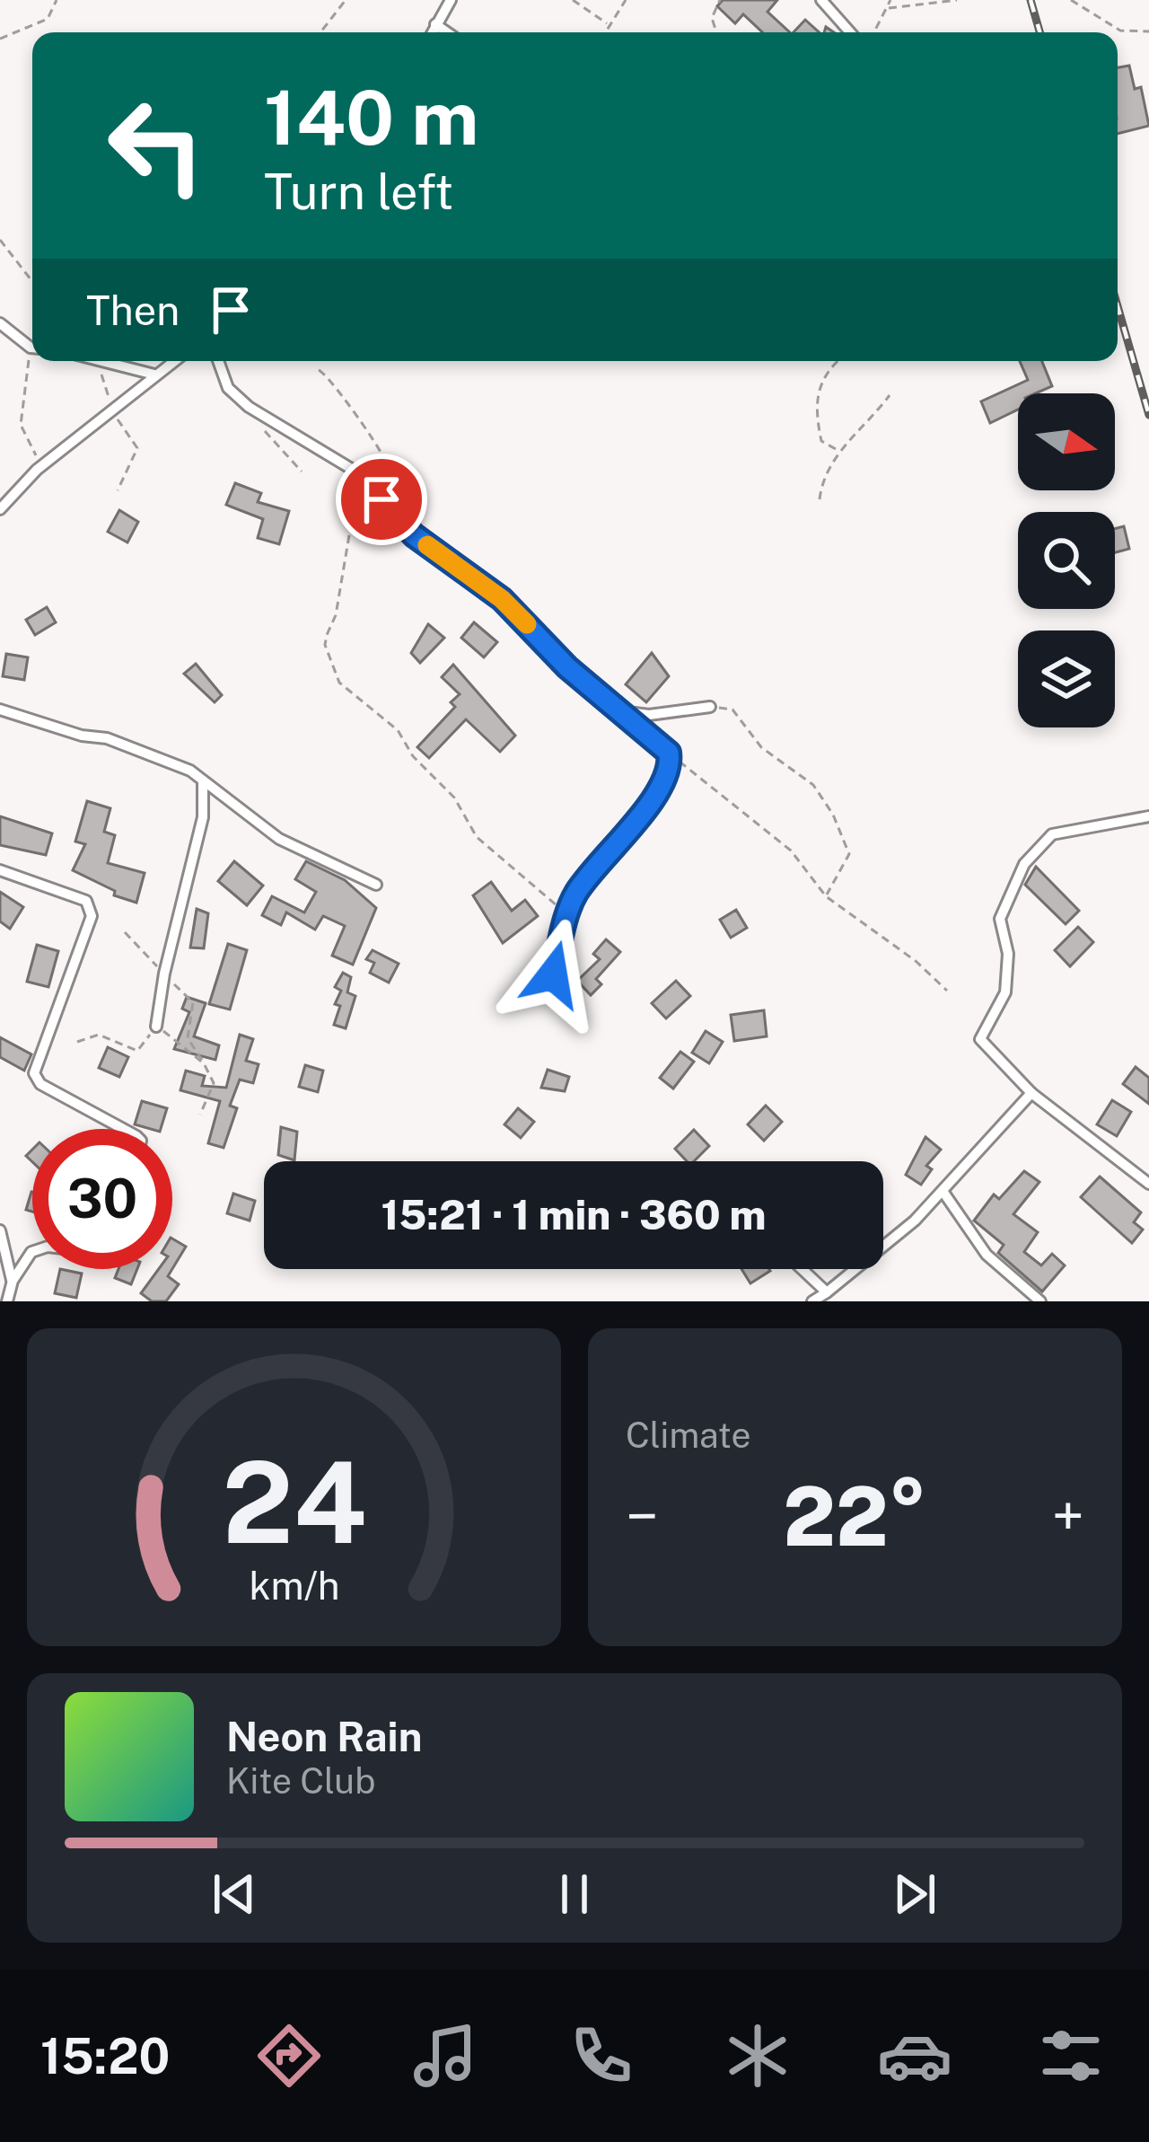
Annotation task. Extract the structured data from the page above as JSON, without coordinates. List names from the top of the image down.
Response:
{
  "north": "right",
  "page": {
    "turn": ["140 m", "Turn left"],
    "then": "Then",
    "limit": "30",
    "trip": "15:21 · 1 min · 360 m",
    "tile": "Climate",
    "heat": ["−", "22°", "+"],
    "song": ["Neon Rain", "Kite Club"],
    "tabs": "15:20",
    "gauge": ["24", "km/h"]
  }
}
